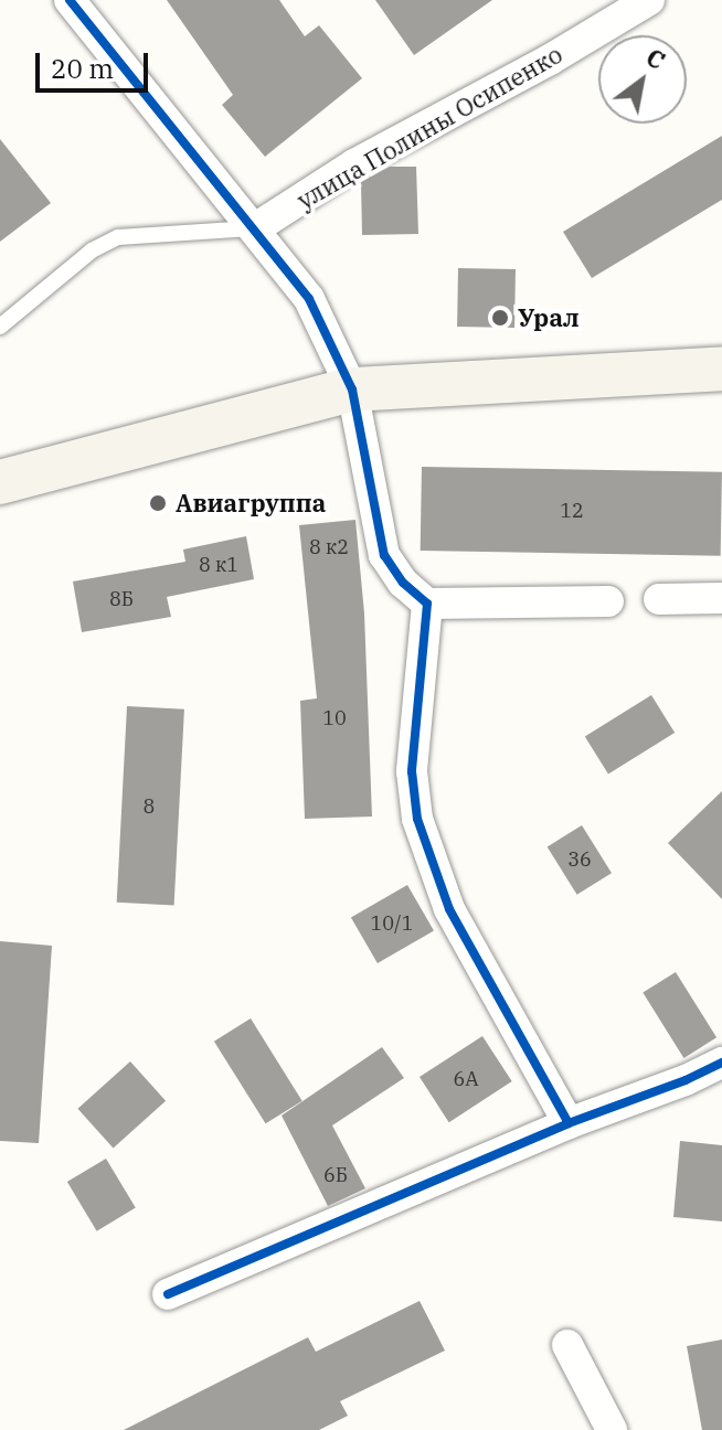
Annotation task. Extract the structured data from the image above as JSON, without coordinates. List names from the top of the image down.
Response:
{
  "streets": {
    "street": ["улица Полины Осипенко"]
  },
  "places": ["Урал", "Авиагруппа"],
  "house_numbers": [
    "12",
    "8 к2",
    "8 к1",
    "8Б",
    "10",
    "8",
    "36",
    "10/1",
    "6А",
    "6Б"
  ],
  "scale_bar": "20 m",
  "north": "top right"
}
